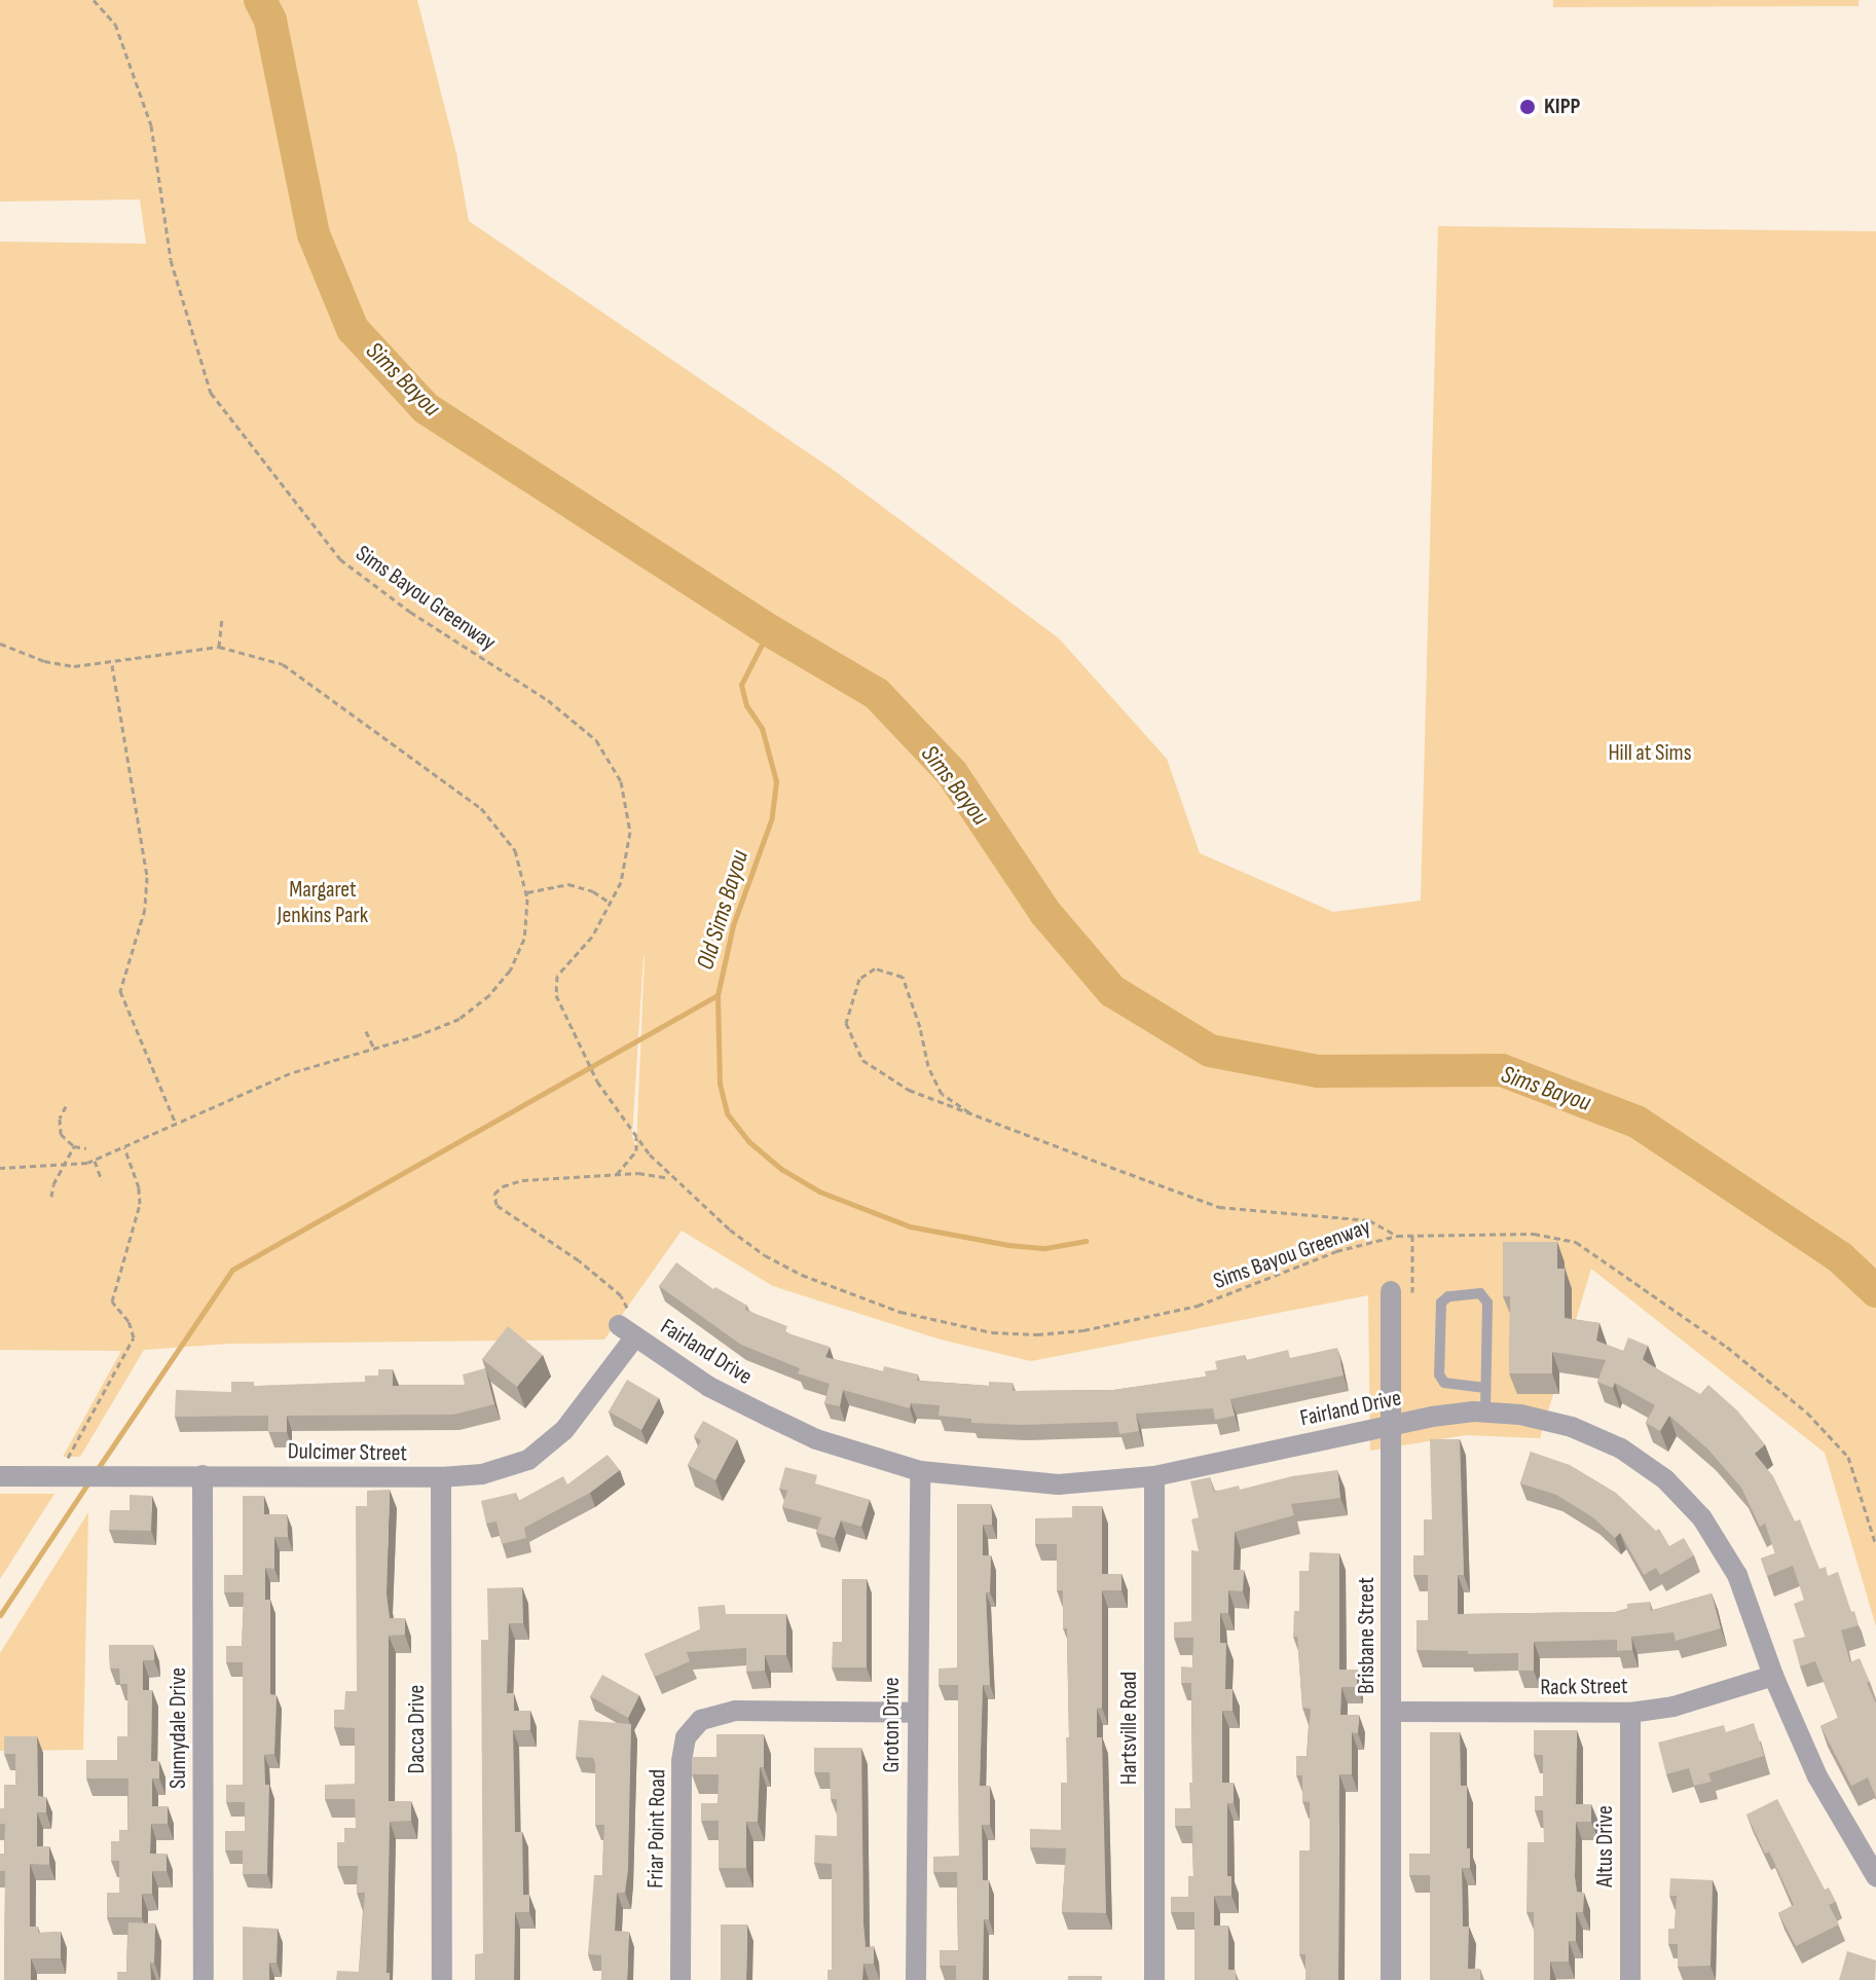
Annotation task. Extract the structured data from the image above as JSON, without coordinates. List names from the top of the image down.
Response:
{
  "streets": {
    "street": [
      "Fairland Drive",
      "Dulcimer Street",
      "Brisbane Street",
      "Rack Street",
      "Groton Drive",
      "Sunnydale Drive",
      "Hartsville Road",
      "Dacca Drive",
      "Friar Point Road",
      "Altus Drive"
    ],
    "path": ["Sims Bayou Greenway"]
  },
  "crossings": [
    ["Fairland Drive", "Dulcimer Street"],
    ["Fairland Drive", "Brisbane Street"],
    ["Fairland Drive", "Rack Street"],
    ["Fairland Drive", "Groton Drive"],
    ["Fairland Drive", "Hartsville Road"],
    ["Dulcimer Street", "Sunnydale Drive"],
    ["Dulcimer Street", "Dacca Drive"],
    ["Brisbane Street", "Rack Street"],
    ["Rack Street", "Altus Drive"],
    ["Groton Drive", "Friar Point Road"]
  ],
  "water": ["Sims Bayou", "Old Sims Bayou"],
  "parks": ["Hill at Sims", "Margaret Jenkins Park"],
  "places": ["KIPP"]
}
